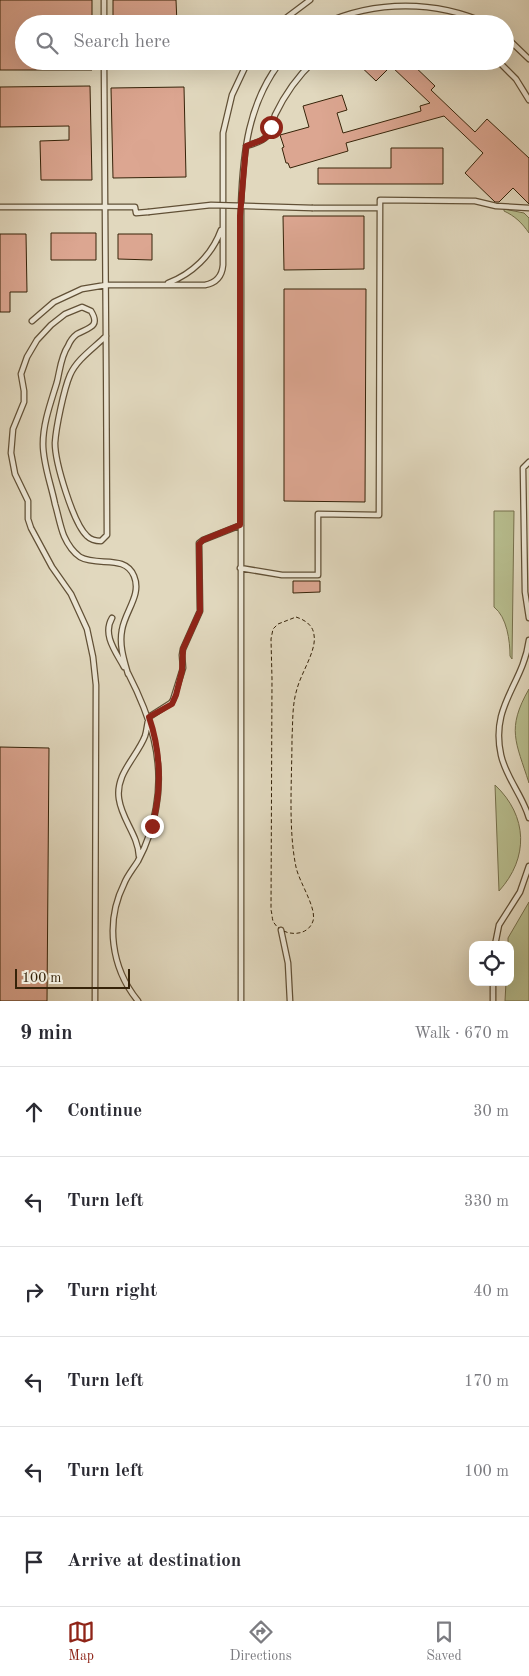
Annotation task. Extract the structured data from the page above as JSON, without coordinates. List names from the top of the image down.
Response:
{
  "scale_bar": "100 m",
  "page": {
    "search": "Search here",
    "scale": "100 m",
    "heading": ["9 min", "Walk · 670 m"],
    "list": [
      ["Continue", "30 m"],
      ["Turn left", "330 m"],
      ["Turn right", "40 m"],
      ["Turn left", "170 m"],
      ["Turn left", "100 m"],
      "Arrive at destination"
    ],
    "nav": ["Map", "Directions", "Saved"]
  }
}
